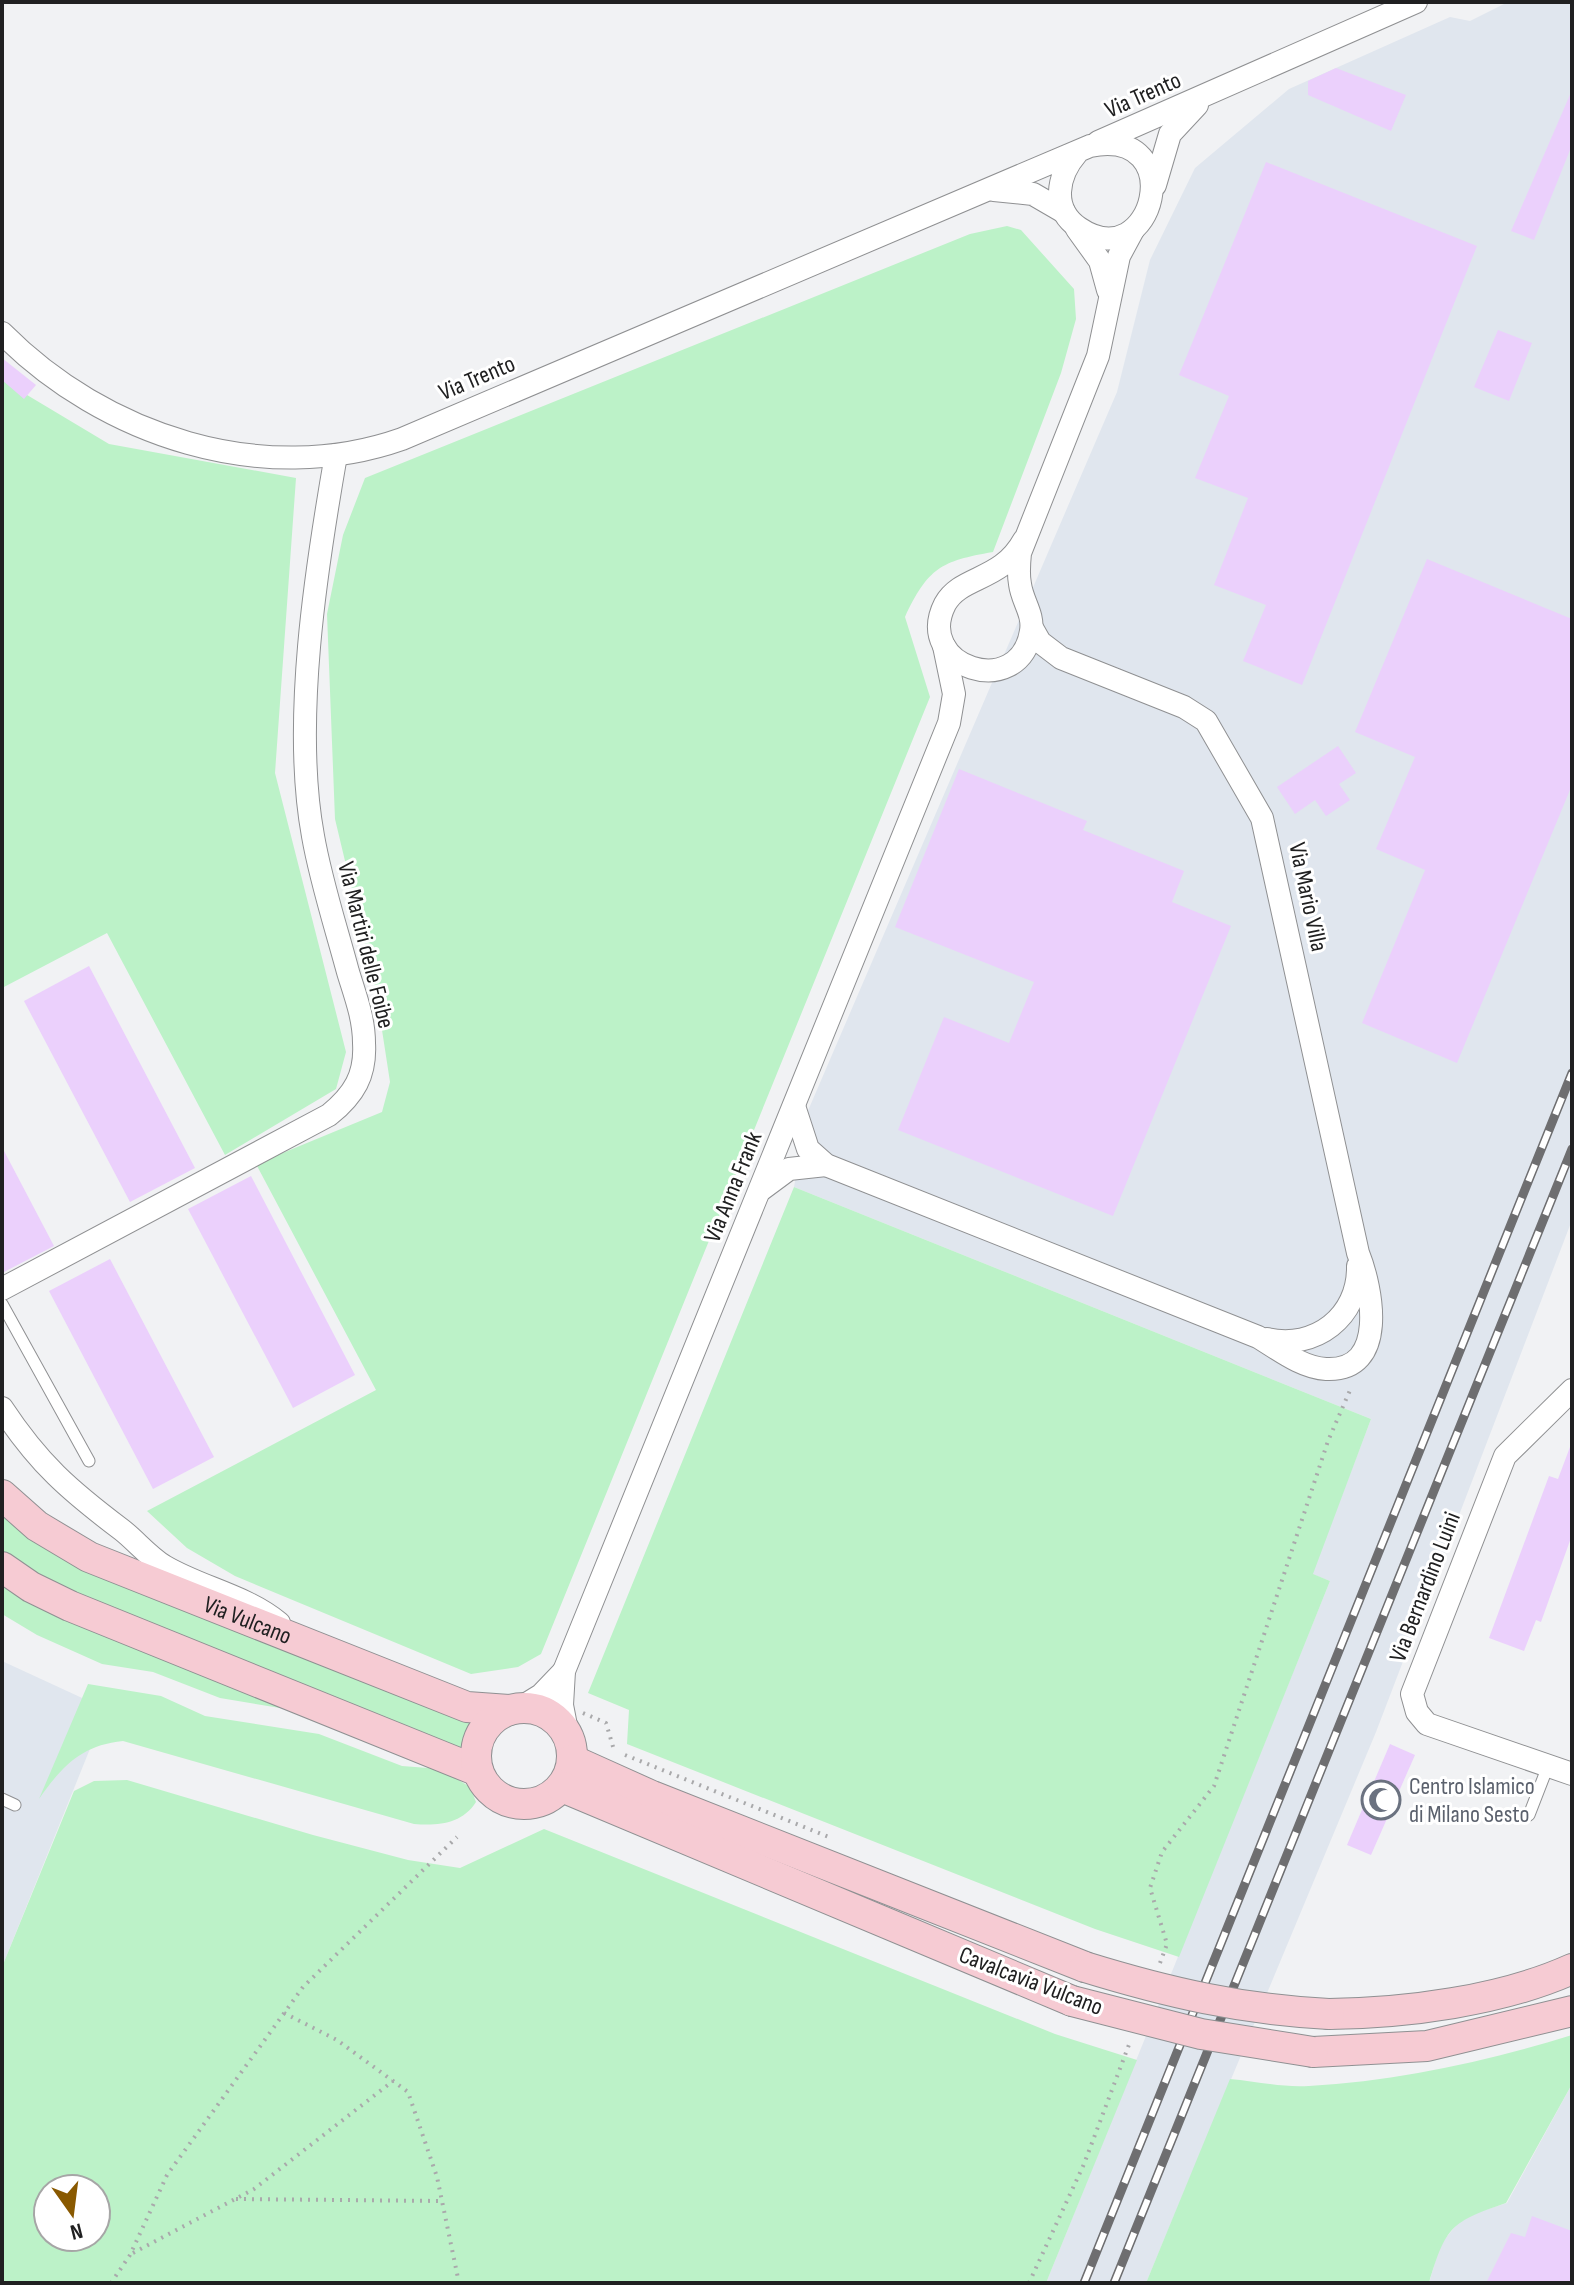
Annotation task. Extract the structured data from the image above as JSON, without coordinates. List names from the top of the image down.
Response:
{
  "streets": {
    "main road": ["Via Vulcano", "Cavalcavia Vulcano"],
    "street": [
      "Via Trento",
      "Via Mario Villa",
      "Via Martiri delle Foibe",
      "Via Anna Frank",
      "Via Bernardino Luini"
    ]
  },
  "crossings": [
    ["Via Trento", "Via Martiri delle Foibe"],
    ["Via Mario Villa", "Via Anna Frank"],
    ["Via Anna Frank", "Via Vulcano"],
    ["Via Anna Frank", "Cavalcavia Vulcano"],
    ["Via Vulcano", "Cavalcavia Vulcano"]
  ],
  "places": {
    "mosque": ["Centro Islamico di Milano Sesto"]
  },
  "north": "bottom"
}
